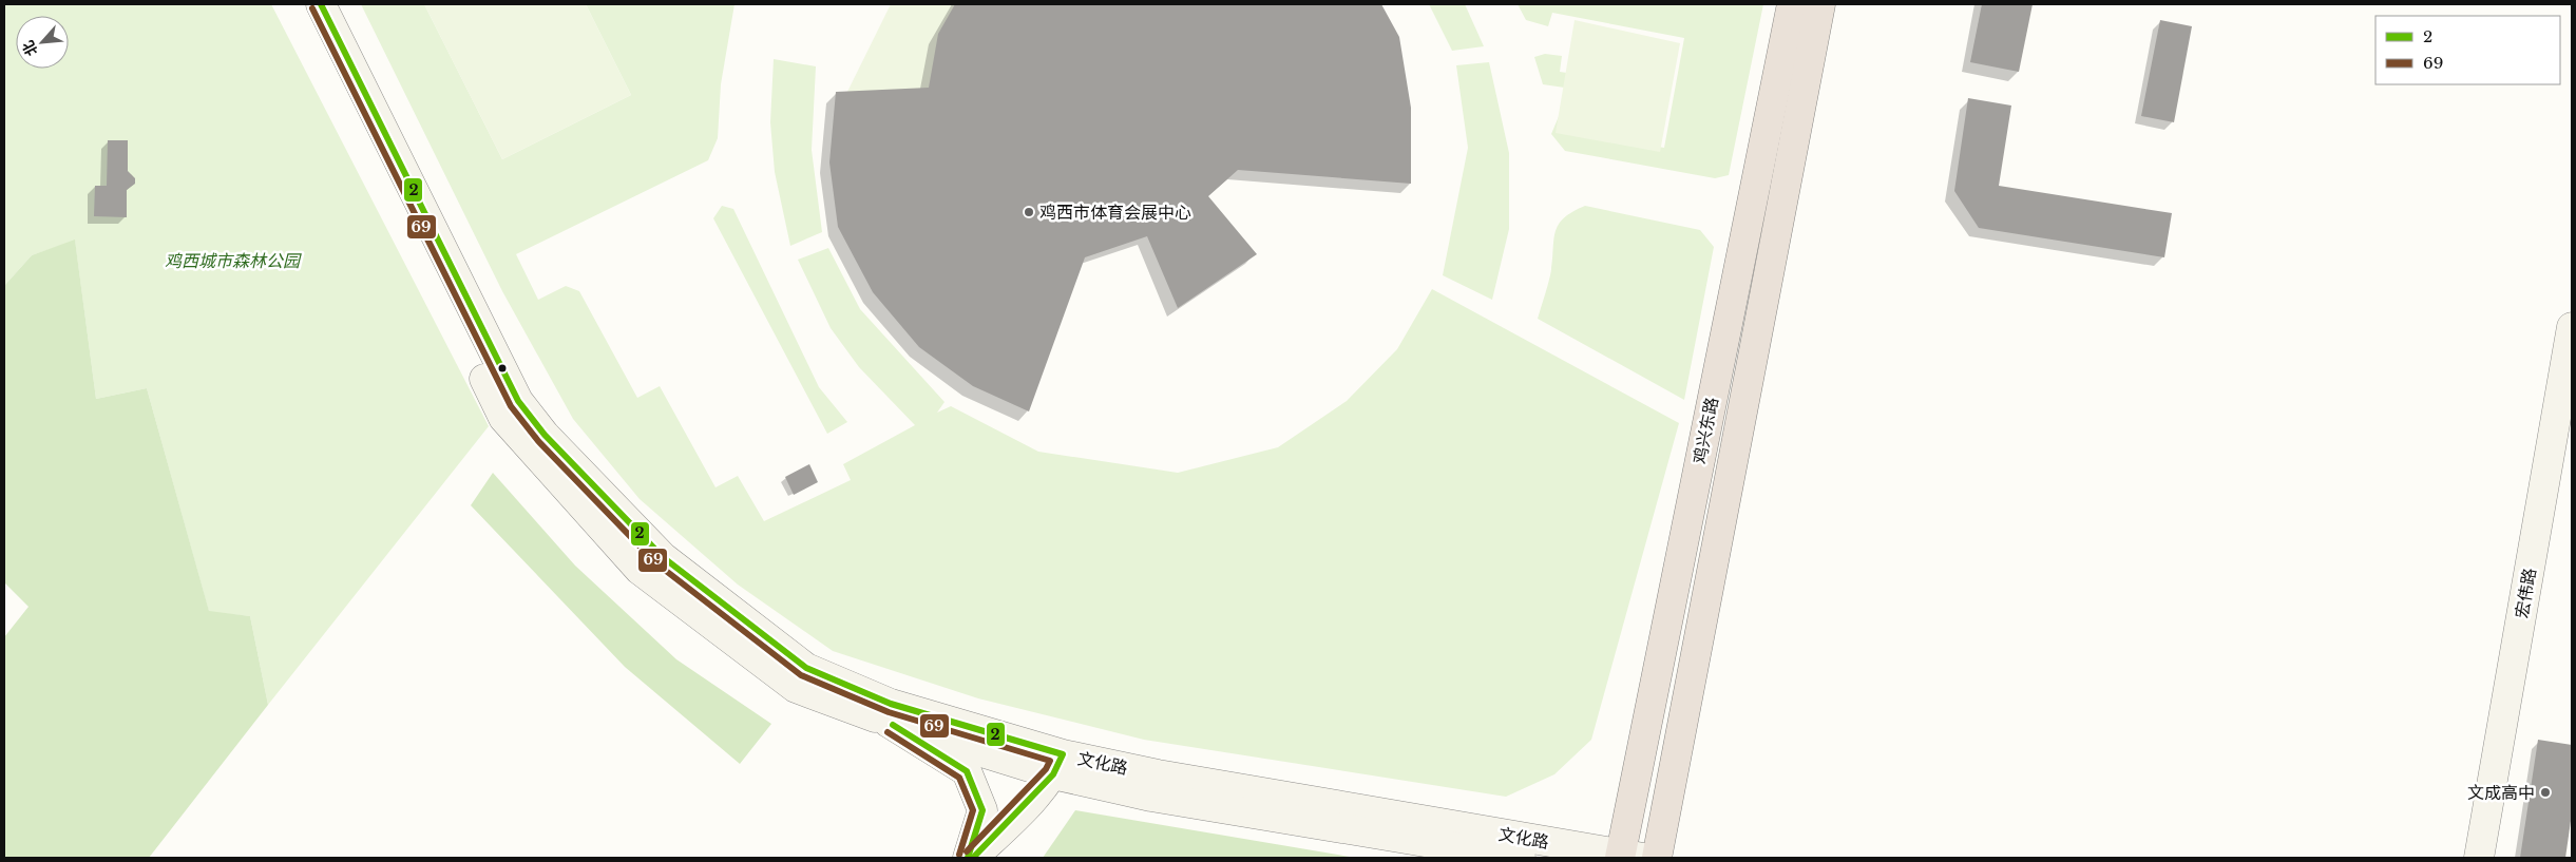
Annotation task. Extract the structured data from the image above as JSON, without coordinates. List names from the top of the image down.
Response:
{
  "streets": {
    "highway": ["鸡兴东路"],
    "main road": ["宏伟路", "文化路"]
  },
  "crossings": [
    ["鸡兴东路", "文化路"]
  ],
  "parks": ["鸡西城市森林公园"],
  "places": ["鸡西市体育会展中心", "文成高中"],
  "lines": ["transit line 2", "transit line 69"],
  "legend": ["2", "69"],
  "north": "bottom left"
}
